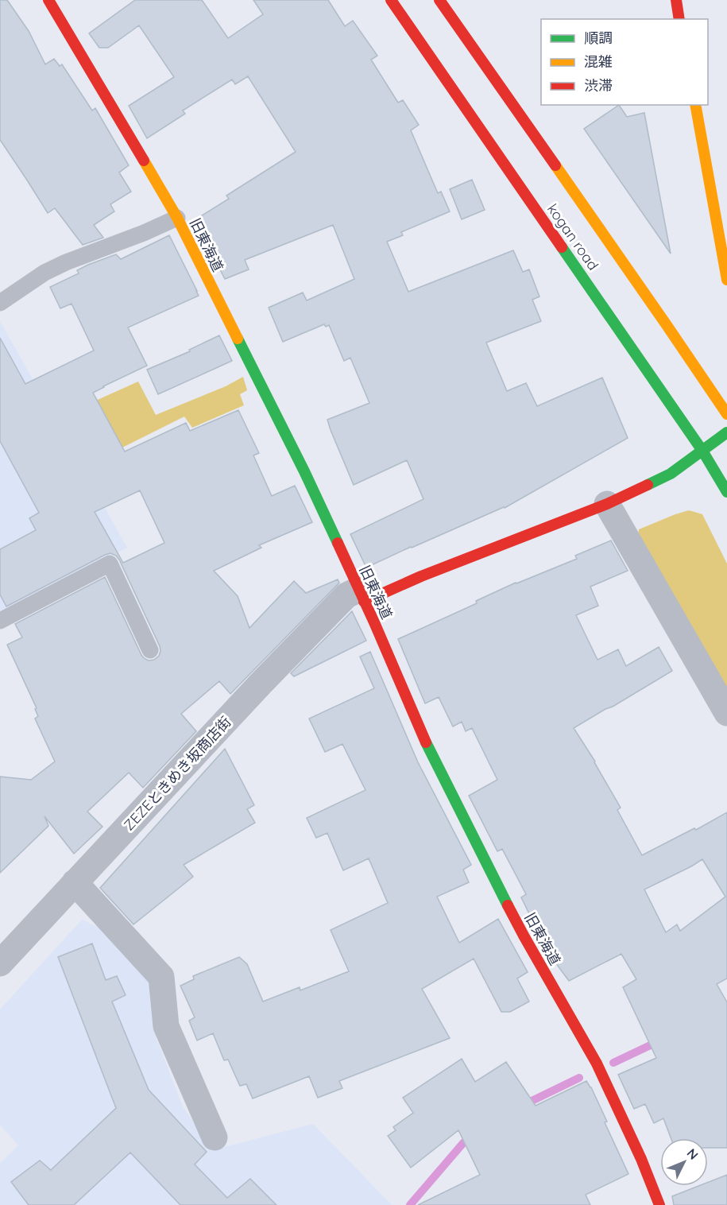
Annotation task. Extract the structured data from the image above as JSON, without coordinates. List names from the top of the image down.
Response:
{
  "streets": {
    "street": ["kogan road", "旧東海道", "ZEZEときめき坂商店街"]
  },
  "crossings": [
    ["旧東海道", "ZEZEときめき坂商店街"]
  ],
  "legend": ["順調", "混雑", "渋滞"],
  "north": "top right"
}
